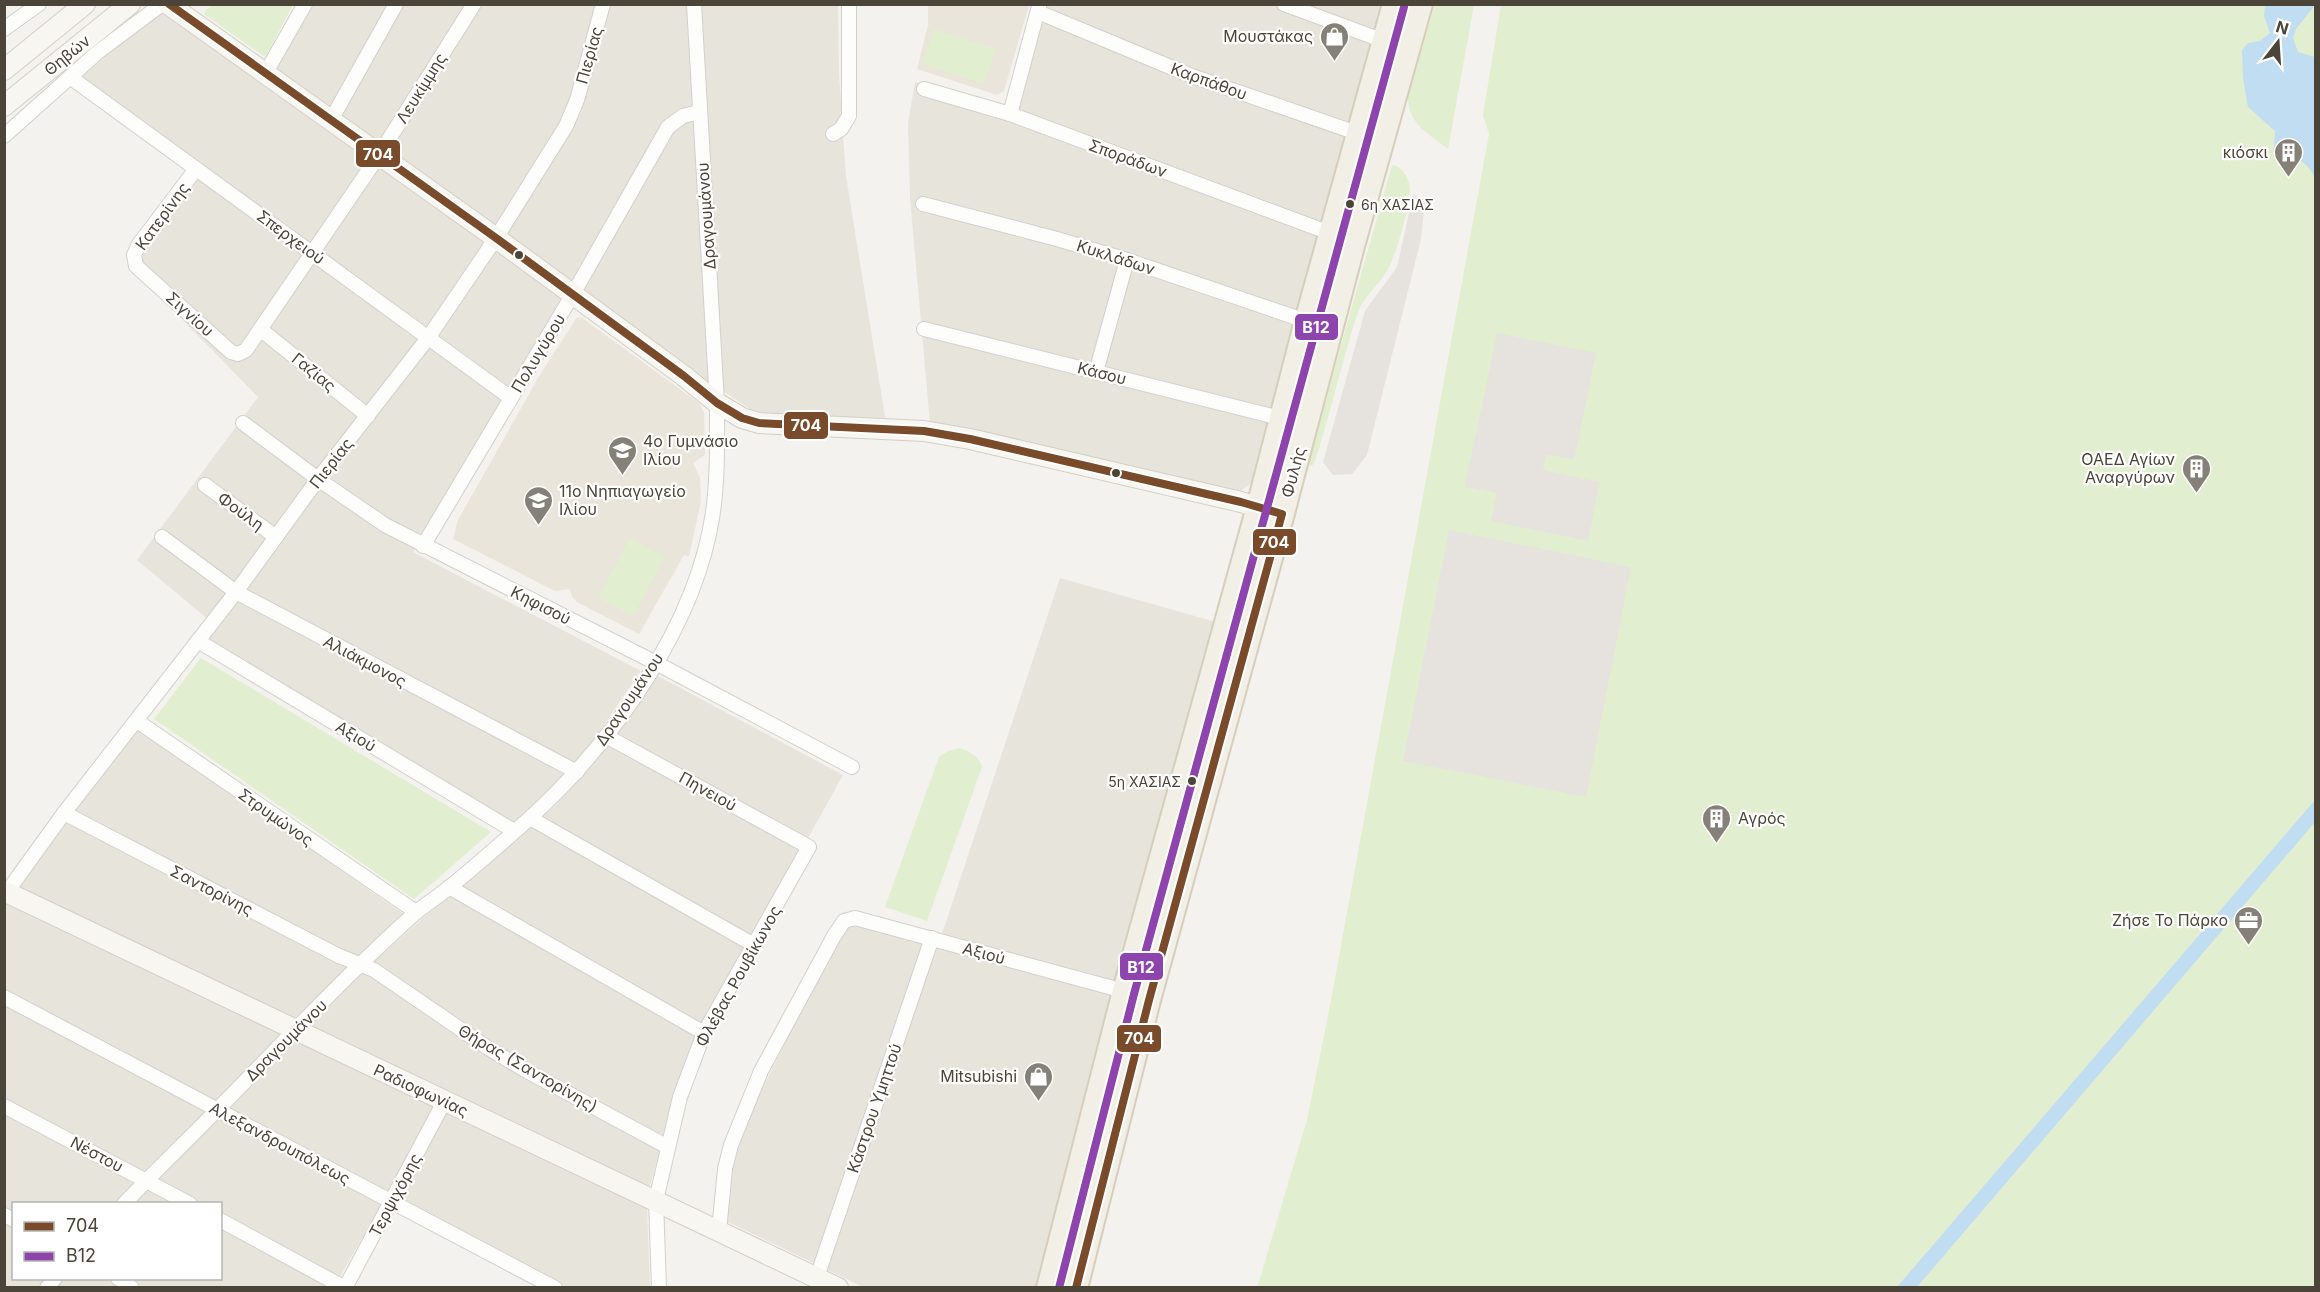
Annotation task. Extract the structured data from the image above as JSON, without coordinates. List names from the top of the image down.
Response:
{
  "streets": {
    "main road": ["Φυλής"],
    "street": [
      "Θηβών",
      "Πιερίας",
      "Καρπάθου",
      "Λευκίμμης",
      "Σποράδων",
      "Κατερίνης",
      "Δραγουμάνου",
      "Σπερχειού",
      "Κυκλάδων",
      "Σιγνίου",
      "Πολυγύρου",
      "Γαζίας",
      "Κάσου",
      "Φούλη",
      "Κηφισού",
      "Αλιάκμονος",
      "Αξιού",
      "Πηνειού",
      "Στρυμώνος",
      "Σαντορίνης",
      "Φλέβας Ρουβίκωνος",
      "Θήρας (Σαντορίνης)",
      "Ραδιοφωνίας",
      "Κάστρου Υμηττού",
      "Αλεξανδρουπόλεως",
      "Νέστου",
      "Τερψιχόρης"
    ]
  },
  "crossings": [
    ["Πιερίας", "Σπερχειού"],
    ["Πιερίας", "Γαζίας"],
    ["Πιερίας", "Φούλη"],
    ["Πιερίας", "Κηφισού"],
    ["Πιερίας", "Αλιάκμονος"],
    ["Πιερίας", "Αξιού"],
    ["Πιερίας", "Στρυμώνος"],
    ["Πιερίας", "Σαντορίνης"],
    ["Πιερίας", "Ραδιοφωνίας"],
    ["Καρπάθου", "Φυλής"],
    ["Λευκίμμης", "Σπερχειού"],
    ["Λευκίμμης", "Σιγνίου"],
    ["Λευκίμμης", "Γαζίας"],
    ["Σποράδων", "Φυλής"],
    ["Κατερίνης", "Σπερχειού"],
    ["Κατερίνης", "Σιγνίου"],
    ["Δραγουμάνου", "Πολυγύρου"],
    ["Δραγουμάνου", "Κηφισού"],
    ["Δραγουμάνου", "Αλιάκμονος"],
    ["Δραγουμάνου", "Αξιού"],
    ["Δραγουμάνου", "Πηνειού"],
    ["Δραγουμάνου", "Στρυμώνος"],
    ["Δραγουμάνου", "Σαντορίνης"],
    ["Δραγουμάνου", "Θήρας (Σαντορίνης)"],
    ["Δραγουμάνου", "Ραδιοφωνίας"],
    ["Δραγουμάνου", "Αλεξανδρουπόλεως"],
    ["Δραγουμάνου", "Νέστου"],
    ["Σπερχειού", "Πολυγύρου"],
    ["Κυκλάδων", "Φυλής"],
    ["Πολυγύρου", "Κηφισού"],
    ["Κάσου", "Φυλής"],
    ["Φυλής", "Αξιού"],
    ["Αξιού", "Ραδιοφωνίας"],
    ["Αξιού", "Κάστρου Υμηττού"],
    ["Πηνειού", "Φλέβας Ρουβίκωνος"],
    ["Σαντορίνης", "Θήρας (Σαντορίνης)"],
    ["Φλέβας Ρουβίκωνος", "Θήρας (Σαντορίνης)"],
    ["Φλέβας Ρουβίκωνος", "Ραδιοφωνίας"],
    ["Ραδιοφωνίας", "Κάστρου Υμηττού"],
    ["Ραδιοφωνίας", "Τερψιχόρης"],
    ["Αλεξανδρουπόλεως", "Τερψιχόρης"]
  ],
  "places": {
    "shop": ["Μουστάκας", "Mitsubishi"],
    "building": ["κιόσκι", "ΟΑΕΔ Αγίων Αναργύρων", "Αγρός"],
    "other": ["6η ΧΑΣΙΑΣ", "5η ΧΑΣΙΑΣ"],
    "school or university": ["4ο Γυμνάσιο Ιλίου", "11ο Νηπιαγωγείο Ιλίου"],
    "office": ["Ζήσε Το Πάρκο"]
  },
  "lines": ["transit line 704", "transit line Β12"],
  "legend": ["704", "Β12"],
  "north": "top"
}
